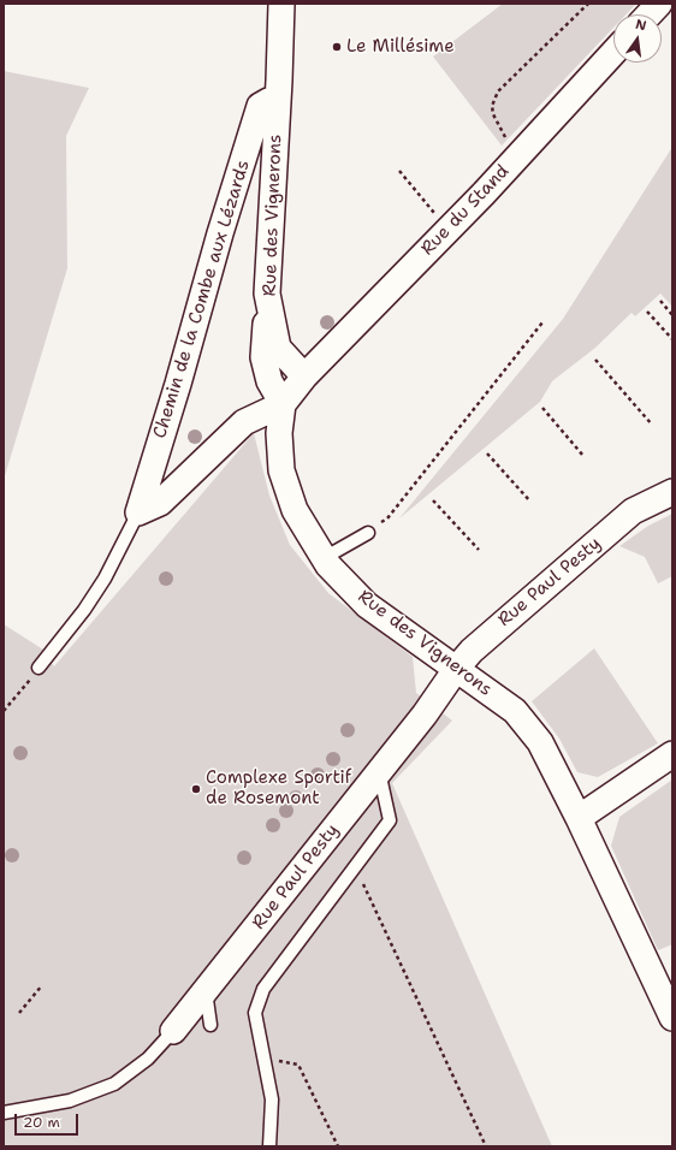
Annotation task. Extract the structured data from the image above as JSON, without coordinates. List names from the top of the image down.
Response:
{
  "streets": {
    "street": [
      "Rue du Stand",
      "Rue des Vignerons",
      "Chemin de la Combe aux Lézards",
      "Rue Paul Pesty"
    ]
  },
  "crossings": [
    ["Rue du Stand", "Rue des Vignerons"],
    ["Rue des Vignerons", "Chemin de la Combe aux Lézards"],
    ["Rue des Vignerons", "Rue Paul Pesty"]
  ],
  "places": ["Le Millésime", "Complexe Sportif de Rosemont"],
  "scale_bar": "20 m",
  "north": "top"
}
